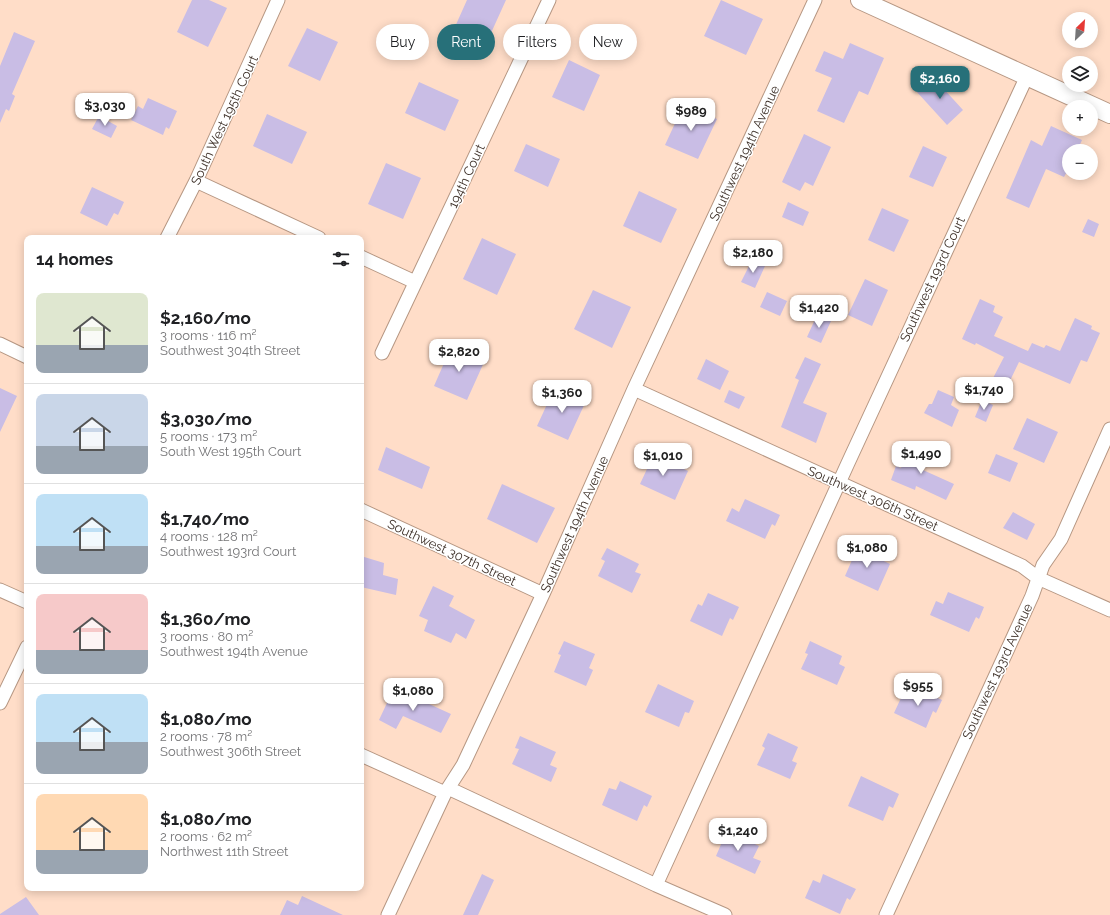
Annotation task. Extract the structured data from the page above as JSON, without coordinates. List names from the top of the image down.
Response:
{
  "streets": {
    "street": [
      "South West 195th Court",
      "Southwest 194th Avenue",
      "194th Court",
      "Southwest 193rd Court",
      "Southwest 306th Street",
      "Southwest 307th Street",
      "Southwest 193rd Avenue"
    ]
  },
  "crossings": [
    ["Southwest 194th Avenue", "Southwest 306th Street"],
    ["Southwest 194th Avenue", "Southwest 307th Street"],
    ["Southwest 193rd Court", "Southwest 306th Street"],
    ["Southwest 306th Street", "Southwest 193rd Avenue"]
  ],
  "north": "top right",
  "page": {
    "map_buttons": ["+", "−"],
    "chip": [
      "Buy",
      "Rent",
      "Filters",
      "New"
    ],
    "price": [
      "$2,160",
      "$3,030",
      "$989",
      "$2,180",
      "$1,420",
      "$2,820",
      "$1,740",
      "$1,360",
      "$1,490",
      "$1,010",
      "$1,080",
      "$955",
      "$1,080",
      "$1,240"
    ],
    "heading": "14 homes",
    "list": [
      {
        "name": "$2,160/mo",
        "note": "3 rooms · 116 m² · Southwest 304th Street"
      },
      {
        "name": "$3,030/mo",
        "note": "5 rooms · 173 m² · South West 195th Court"
      },
      {
        "name": "$1,740/mo",
        "note": "4 rooms · 128 m² · Southwest 193rd Court"
      },
      {
        "name": "$1,360/mo",
        "note": "3 rooms · 80 m² · Southwest 194th Avenue"
      },
      {
        "name": "$1,080/mo",
        "note": "2 rooms · 78 m² · Southwest 306th Street"
      },
      {
        "name": "$1,080/mo",
        "note": "2 rooms · 62 m² · Northwest 11th Street"
      }
    ]
  }
}
